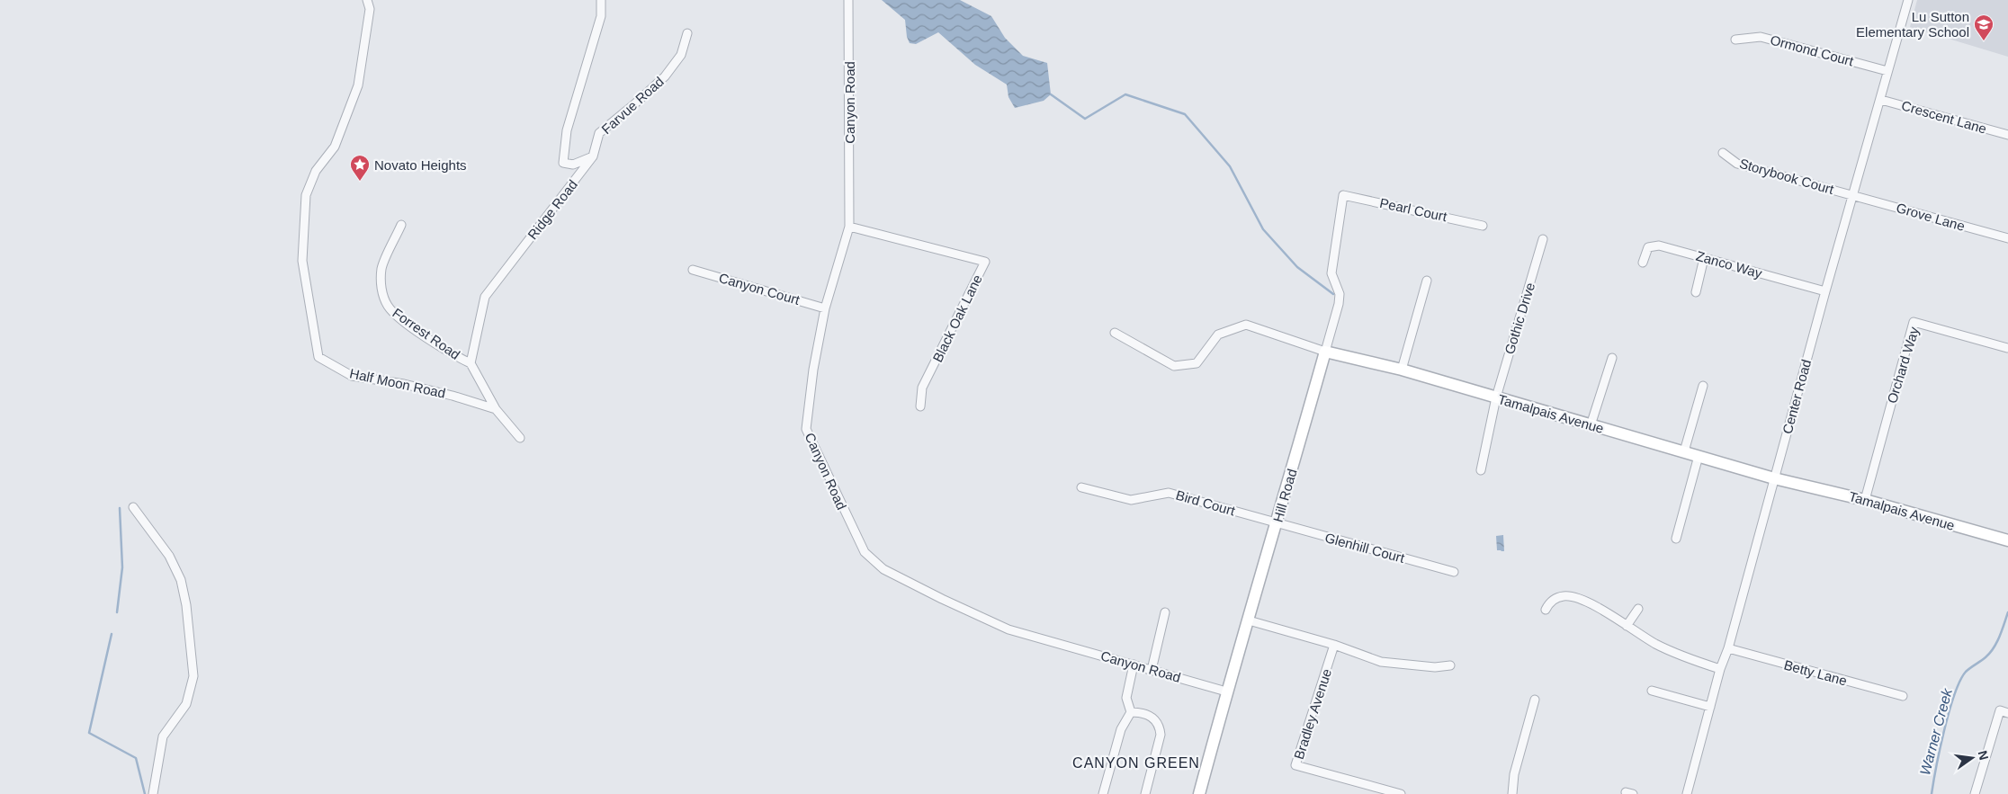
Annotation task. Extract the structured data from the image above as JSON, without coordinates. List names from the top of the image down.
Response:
{
  "streets": {
    "street": [
      "Ormond Court",
      "Canyon Road",
      "Farvue Road",
      "Crescent Lane",
      "Storybook Court",
      "Ridge Road",
      "Pearl Court",
      "Grove Lane",
      "Zanco Way",
      "Canyon Court",
      "Black Oak Lane",
      "Gothic Drive",
      "Forrest Road",
      "Orchard Way",
      "Half Moon Road",
      "Center Road",
      "Tamalpais Avenue",
      "Hill Road",
      "Bird Court",
      "Glenhill Court",
      "Betty Lane",
      "Bradley Avenue"
    ]
  },
  "crossings": [
    ["Ormond Court", "Center Road"],
    ["Canyon Road", "Canyon Court"],
    ["Canyon Road", "Black Oak Lane"],
    ["Canyon Road", "Hill Road"],
    ["Farvue Road", "Ridge Road"],
    ["Crescent Lane", "Center Road"],
    ["Storybook Court", "Grove Lane"],
    ["Storybook Court", "Center Road"],
    ["Ridge Road", "Forrest Road"],
    ["Pearl Court", "Hill Road"],
    ["Grove Lane", "Center Road"],
    ["Zanco Way", "Center Road"],
    ["Gothic Drive", "Tamalpais Avenue"],
    ["Orchard Way", "Tamalpais Avenue"],
    ["Center Road", "Tamalpais Avenue"],
    ["Center Road", "Betty Lane"],
    ["Tamalpais Avenue", "Hill Road"],
    ["Hill Road", "Bird Court"],
    ["Hill Road", "Glenhill Court"],
    ["Bird Court", "Glenhill Court"]
  ],
  "districts": ["CANYON GREEN"],
  "water": ["Warner Creek"],
  "places": {
    "school or university": ["Lu Sutton Elementary School"],
    "place": ["Novato Heights"]
  },
  "north": "right"
}
